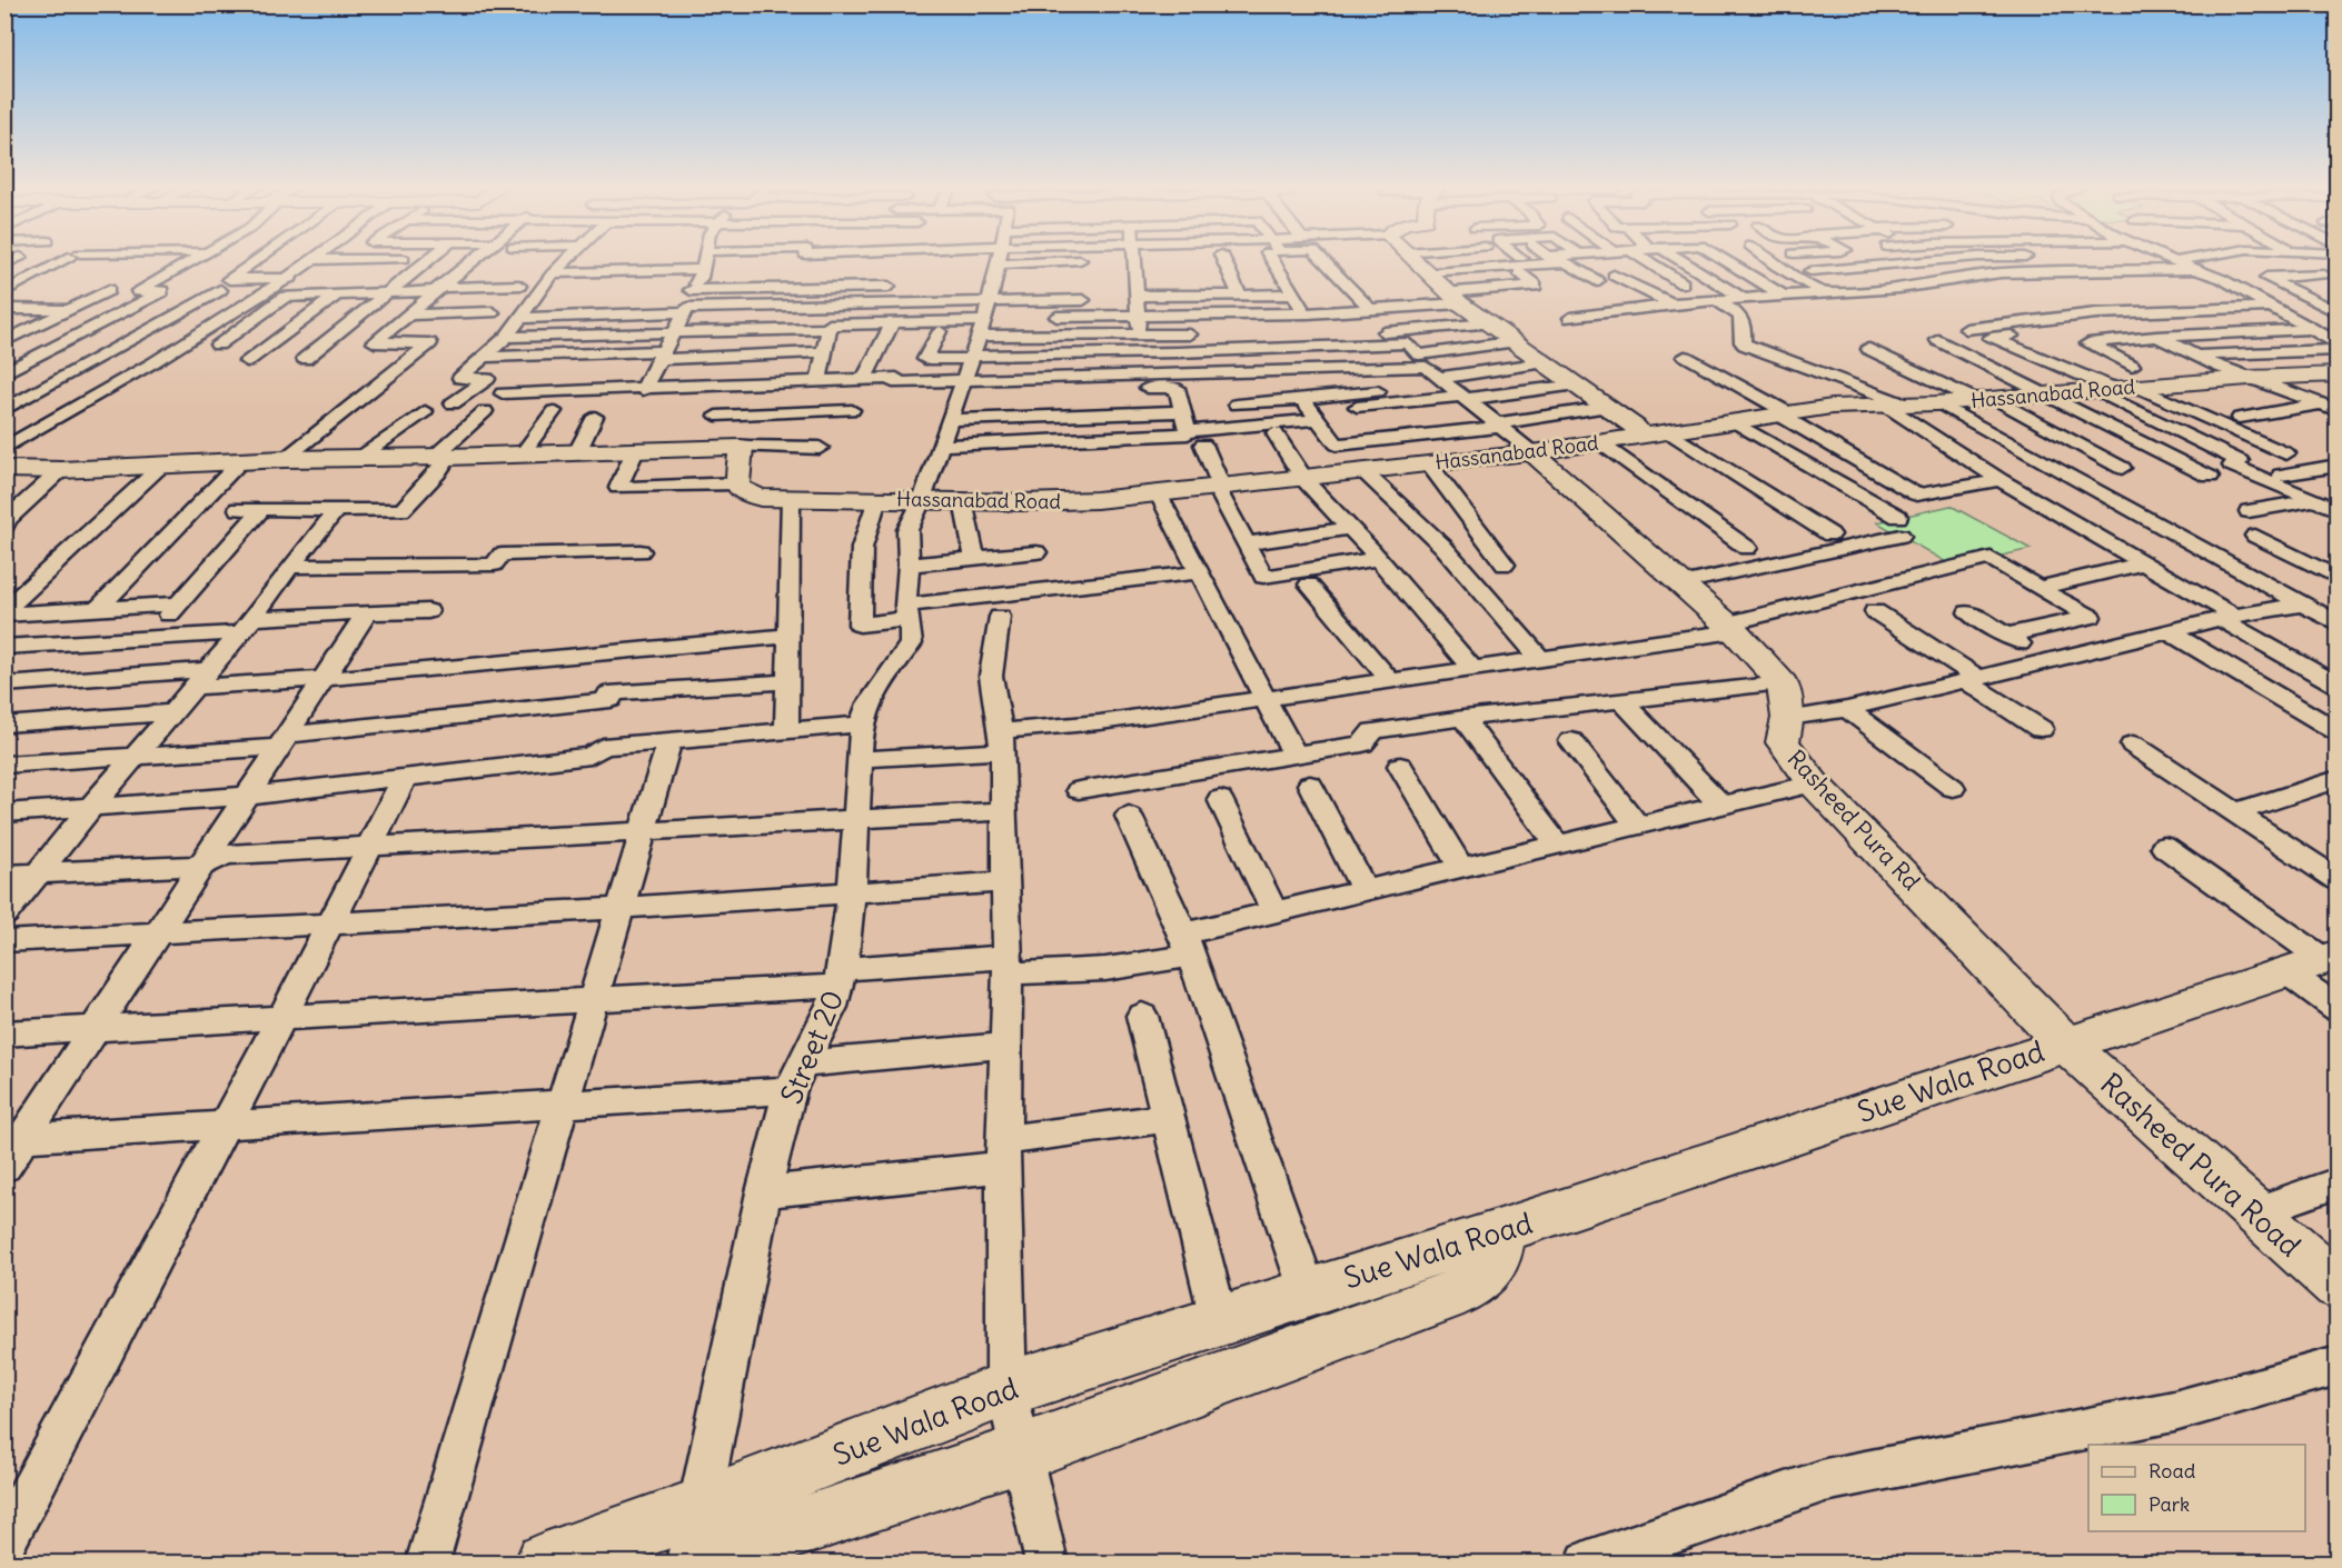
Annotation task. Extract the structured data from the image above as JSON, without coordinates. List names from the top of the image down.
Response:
{
  "streets": {
    "street": [
      "Hassanabad Road",
      "Rasheed Pura Rd",
      "Street 20",
      "Sue Wala Road",
      "Rasheed Pura Road"
    ]
  },
  "crossings": [
    ["Hassanabad Road", "Street 20"],
    ["Rasheed Pura Rd", "Sue Wala Road"],
    ["Rasheed Pura Rd", "Rasheed Pura Road"],
    ["Street 20", "Sue Wala Road"],
    ["Sue Wala Road", "Rasheed Pura Road"]
  ],
  "legend": ["Road", "Park"]
}
